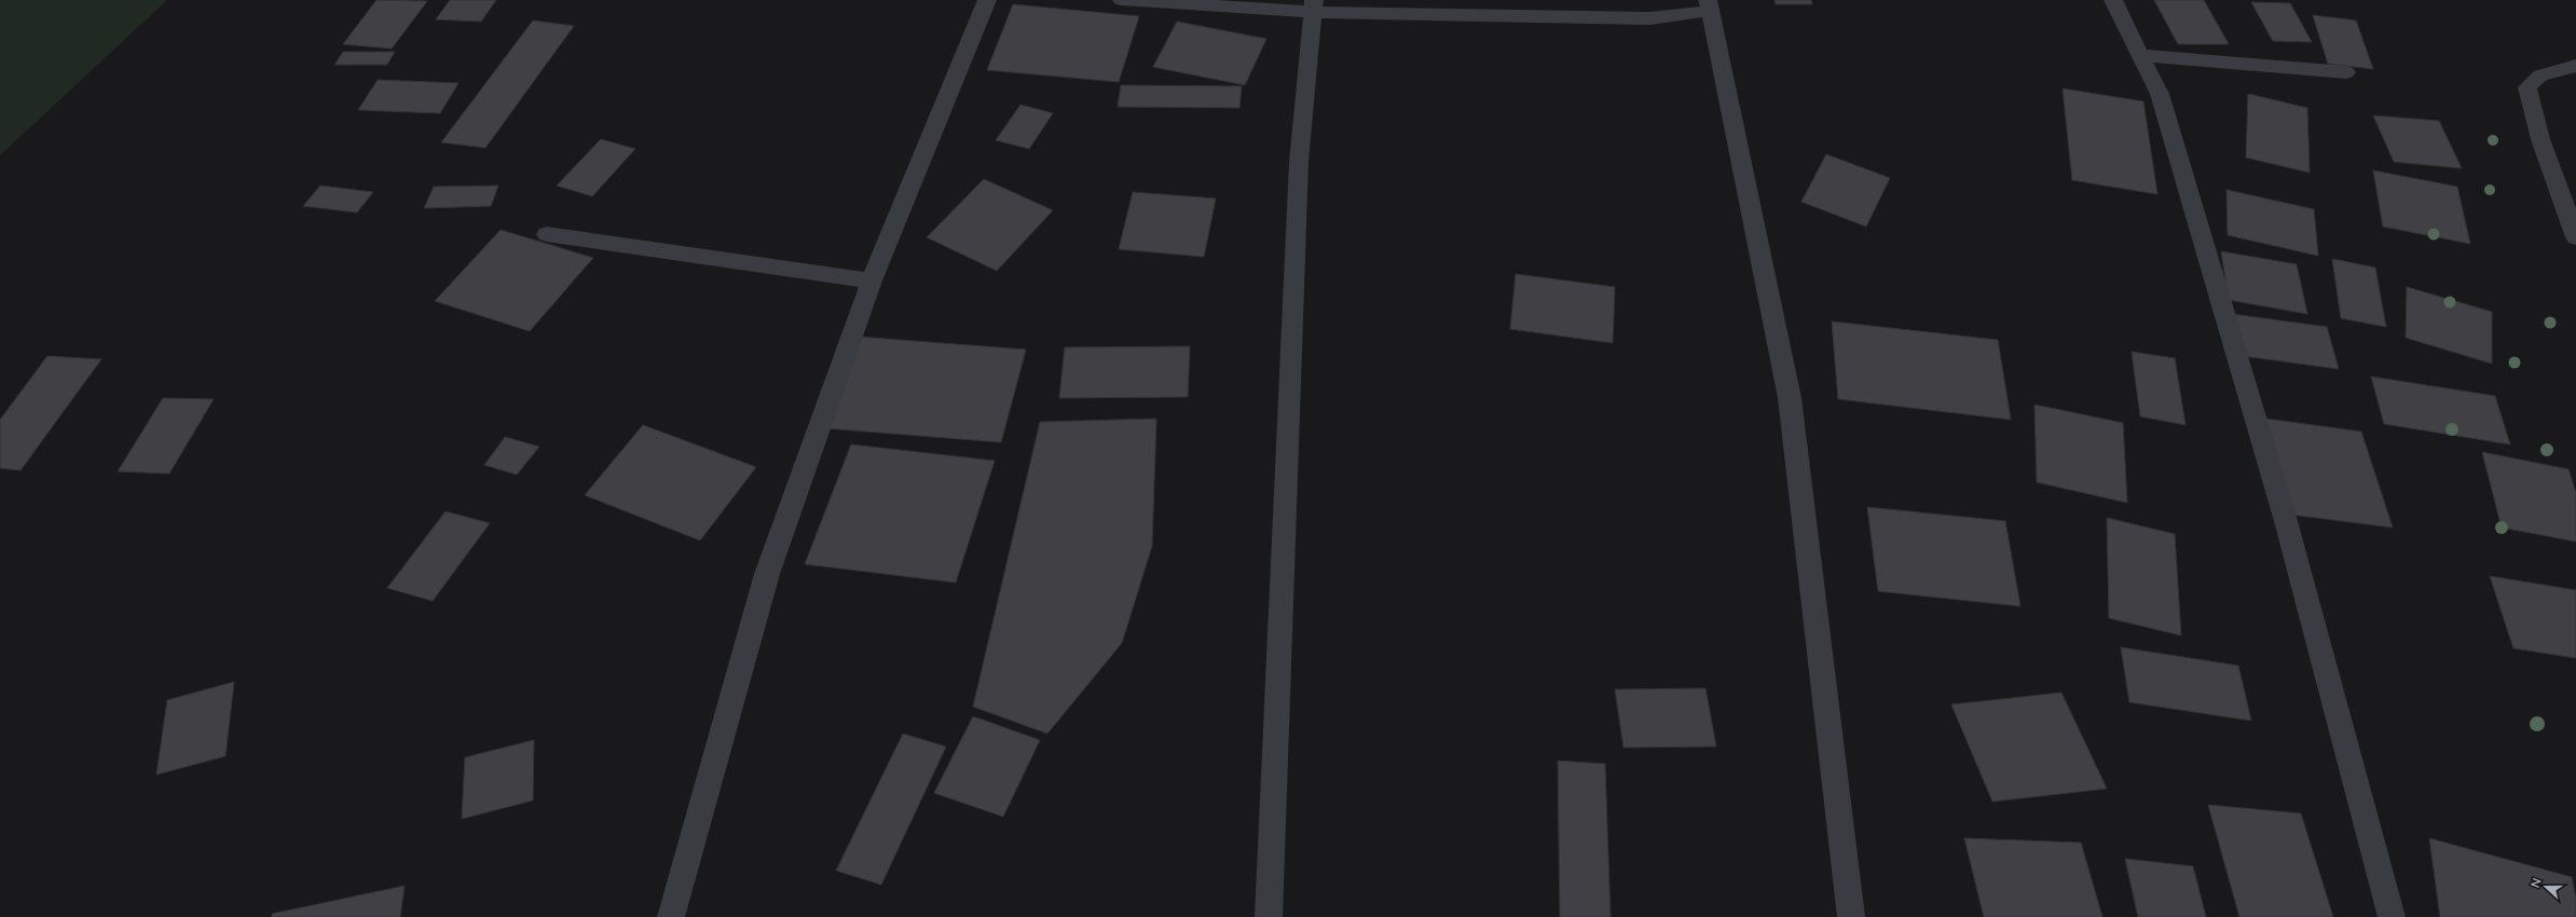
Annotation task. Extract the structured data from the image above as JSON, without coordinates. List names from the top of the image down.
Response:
{
  "north": "left"
}
